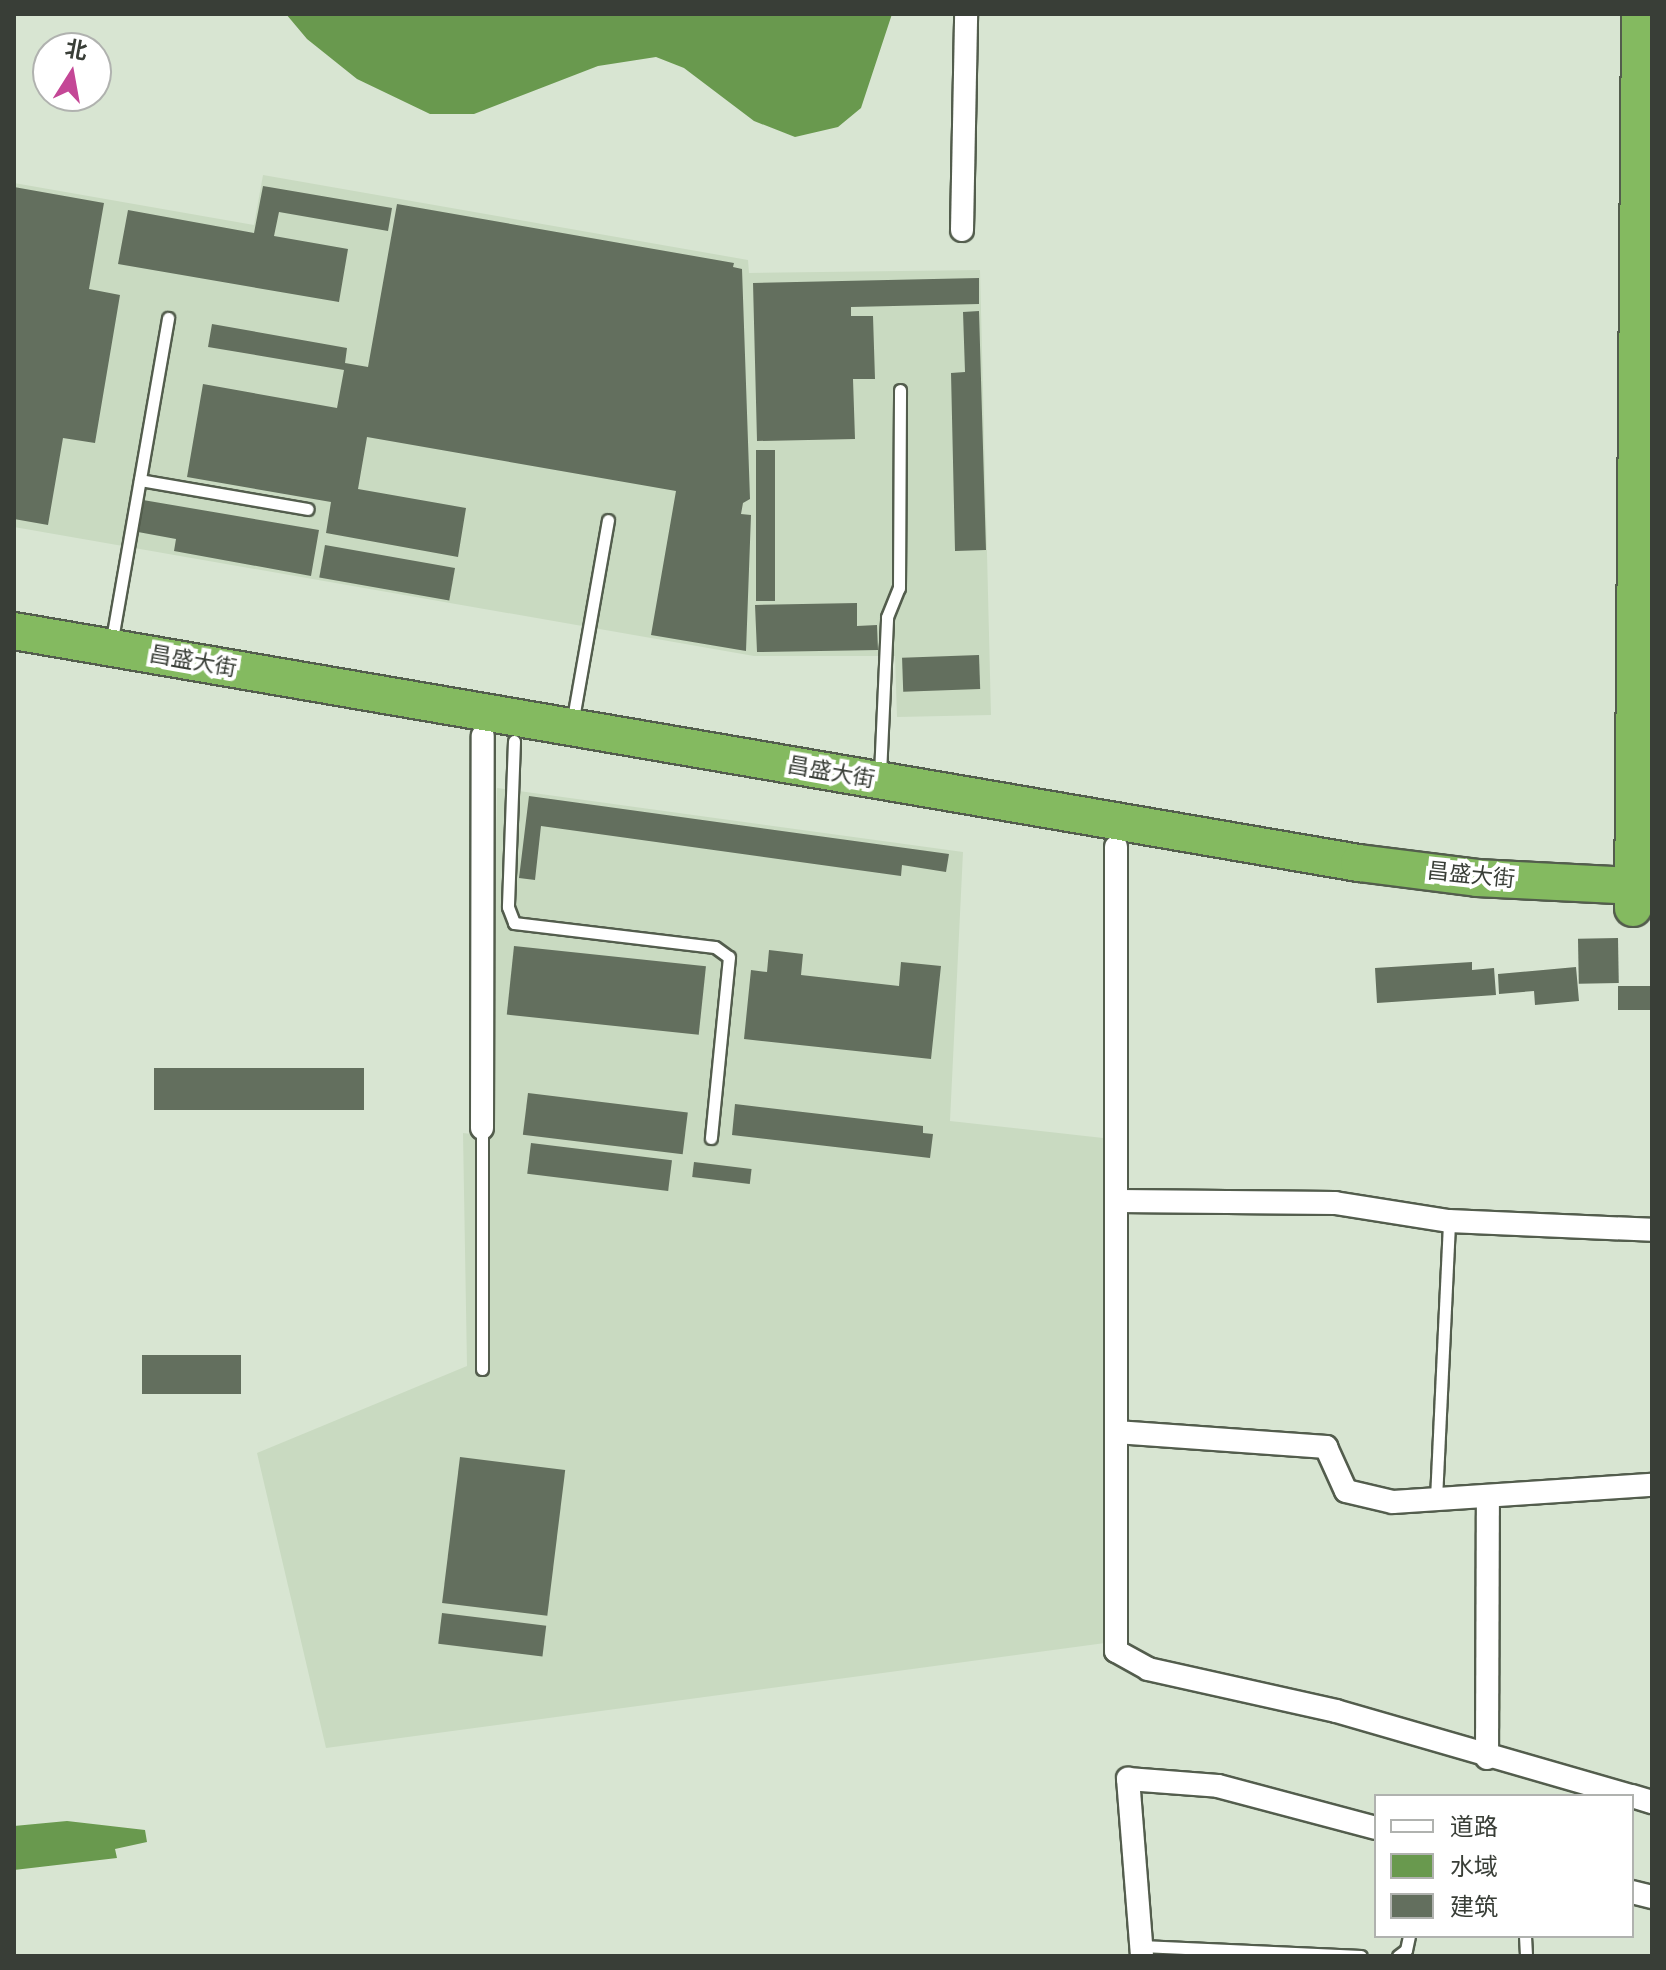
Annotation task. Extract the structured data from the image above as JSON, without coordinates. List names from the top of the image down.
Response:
{
  "streets": {
    "highway": ["昌盛大街"]
  },
  "legend": ["道路", "水域", "建筑"],
  "north": "top"
}
